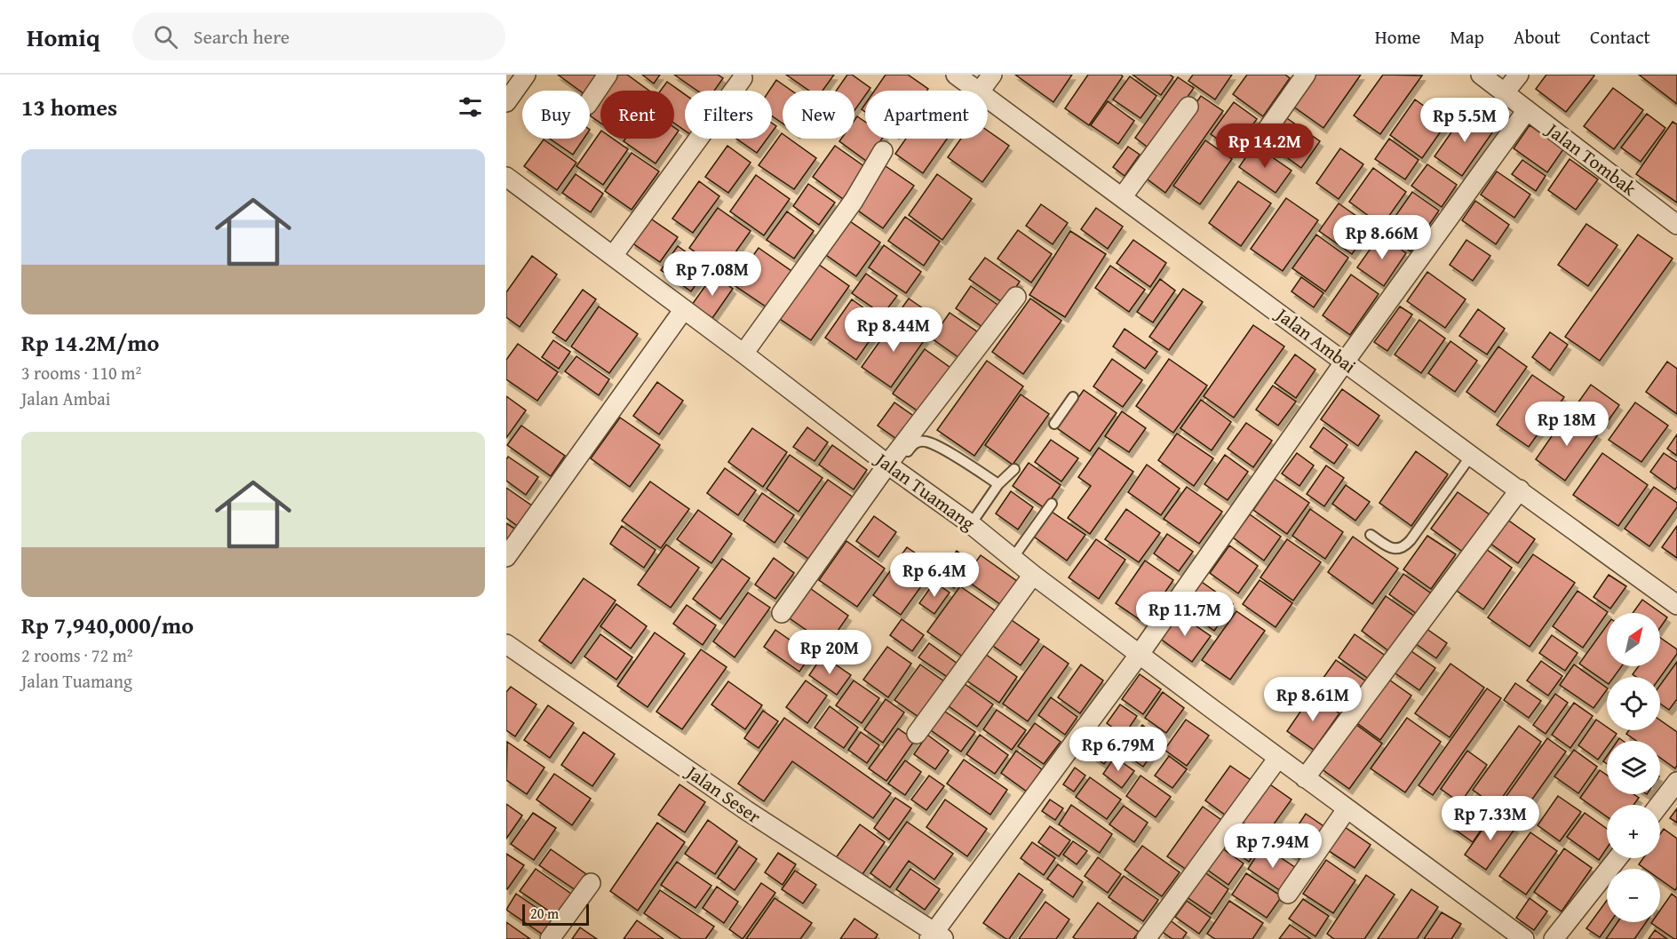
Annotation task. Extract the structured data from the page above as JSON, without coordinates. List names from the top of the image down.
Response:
{
  "streets": {
    "street": [
      "Jalan Tombak",
      "Jalan Ambai",
      "Jalan Tuamang",
      "Jalan Seser"
    ]
  },
  "scale_bar": "20 m",
  "north": "top right",
  "page": {
    "header": "Homiq",
    "search": "Search here",
    "nav": [
      "Home",
      "Map",
      "About",
      "Contact"
    ],
    "heading": "13 homes",
    "chip": [
      "Buy",
      "Rent",
      "Filters",
      "New",
      "Apartment"
    ],
    "price": [
      "Rp 5.5M",
      "Rp 14.2M",
      "Rp 8.66M",
      "Rp 7.08M",
      "Rp 8.44M",
      "Rp 18M",
      "Rp 6.4M",
      "Rp 11.7M",
      "Rp 20M",
      "Rp 8.61M",
      "Rp 6.79M",
      "Rp 7.33M",
      "Rp 7.94M"
    ],
    "list": [
      {
        "name": "Rp 14.2M/mo",
        "note": "3 rooms · 110 m² · Jalan Ambai"
      },
      {
        "name": "Rp 7,940,000/mo",
        "note": "2 rooms · 72 m² · Jalan Tuamang"
      }
    ],
    "map_buttons": ["+", "−"],
    "scale": "20 m"
  }
}
